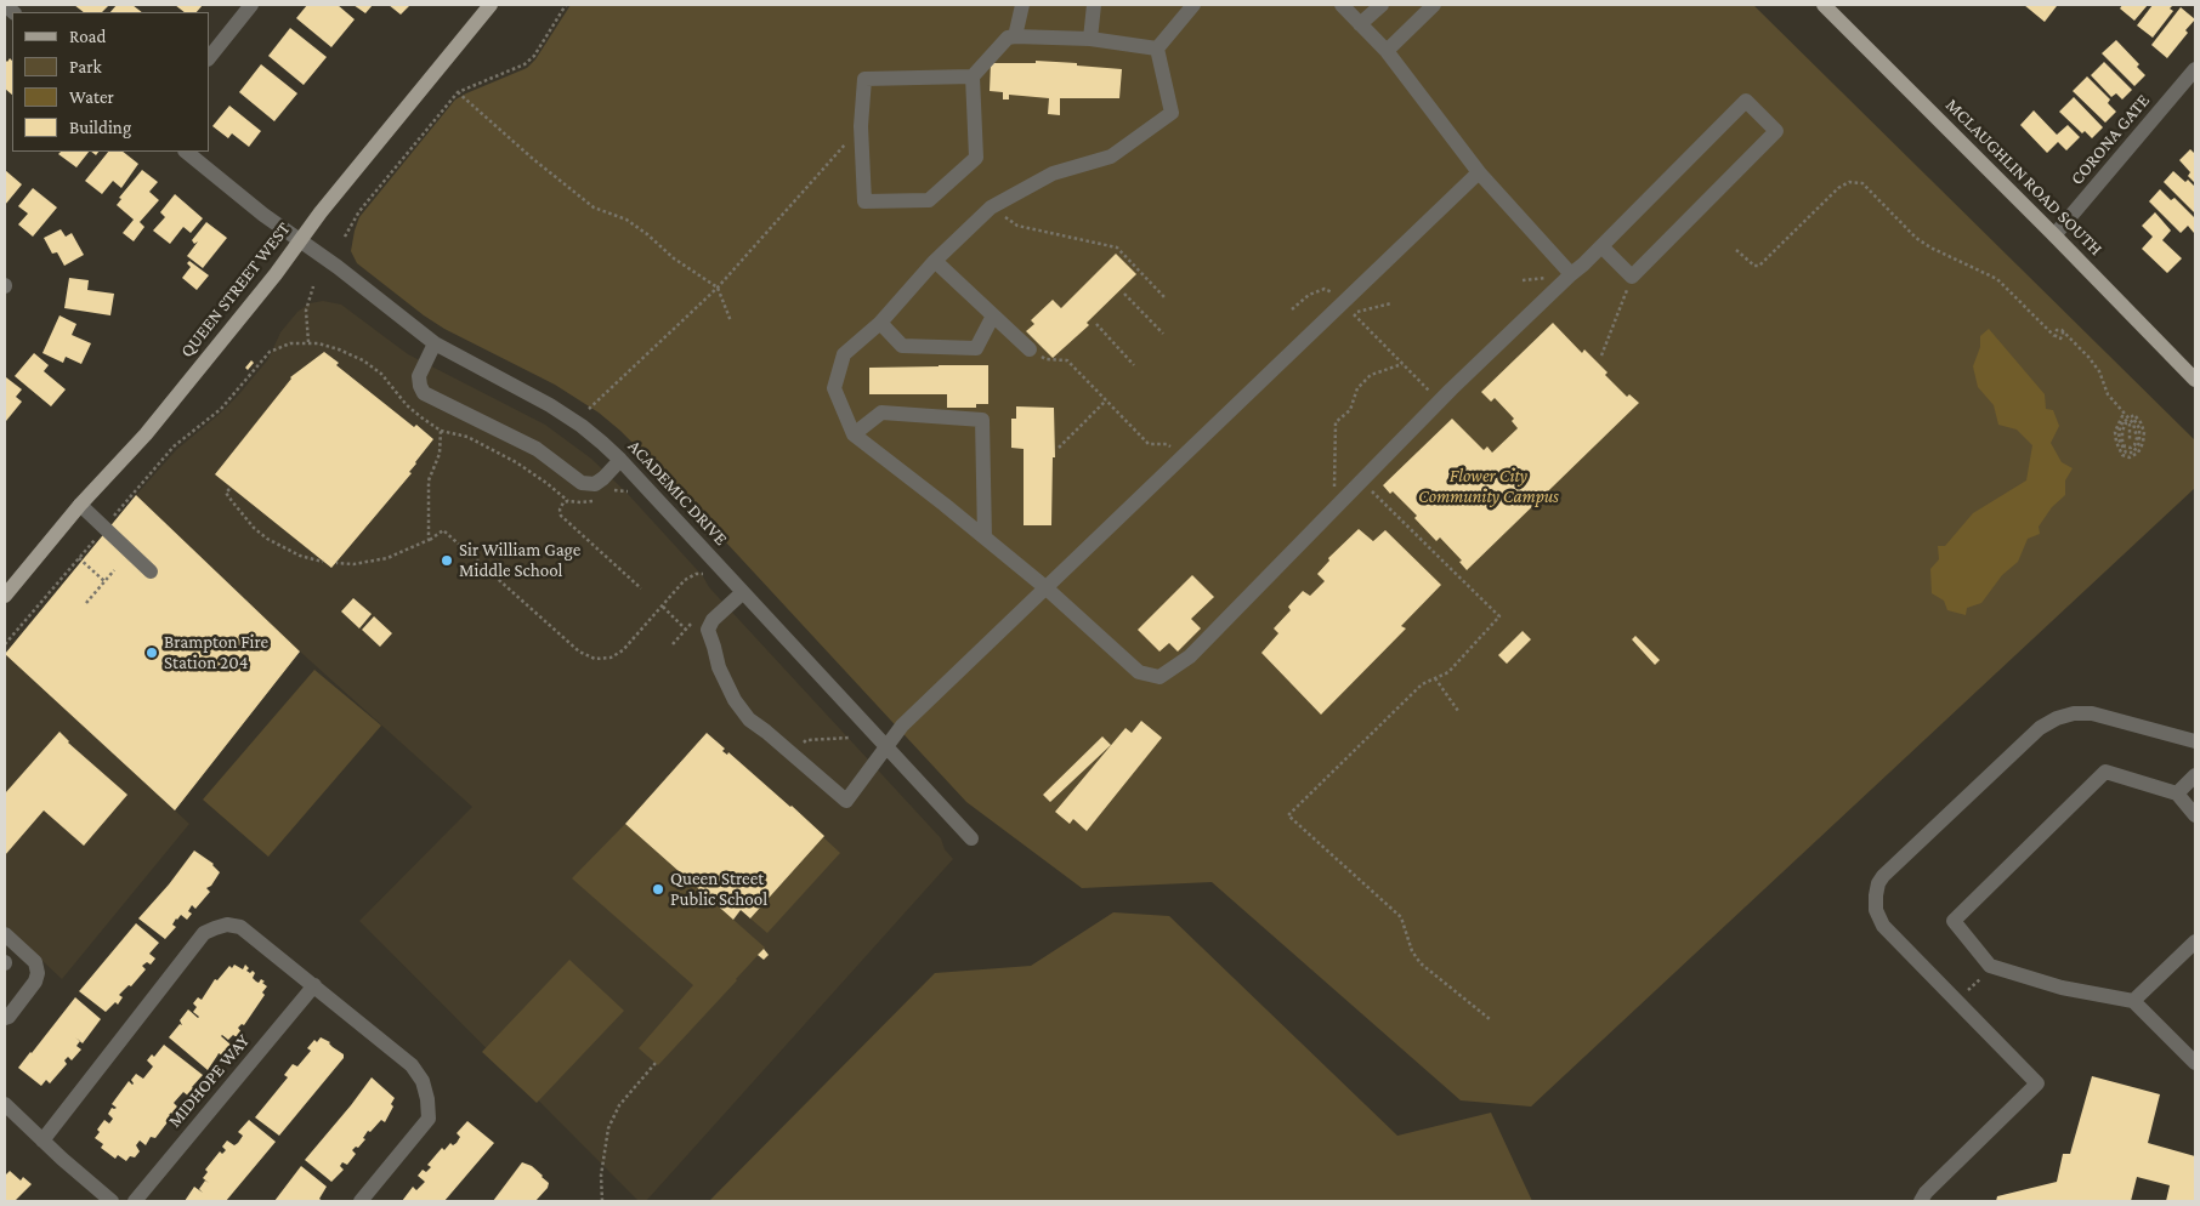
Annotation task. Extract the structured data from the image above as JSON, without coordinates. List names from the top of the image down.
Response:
{
  "streets": {
    "main road": ["MCLAUGHLIN ROAD SOUTH", "QUEEN STREET WEST"],
    "street": ["CORONA GATE", "ACADEMIC DRIVE", "MIDHOPE WAY"]
  },
  "crossings": [
    ["CORONA GATE", "MCLAUGHLIN ROAD SOUTH"],
    ["QUEEN STREET WEST", "ACADEMIC DRIVE"]
  ],
  "parks": ["Flower City Community Campus"],
  "places": ["Sir William Gage Middle School", "Brampton Fire Station 204", "Queen Street Public School"],
  "legend": [
    "Road",
    "Park",
    "Water",
    "Building"
  ]
}
